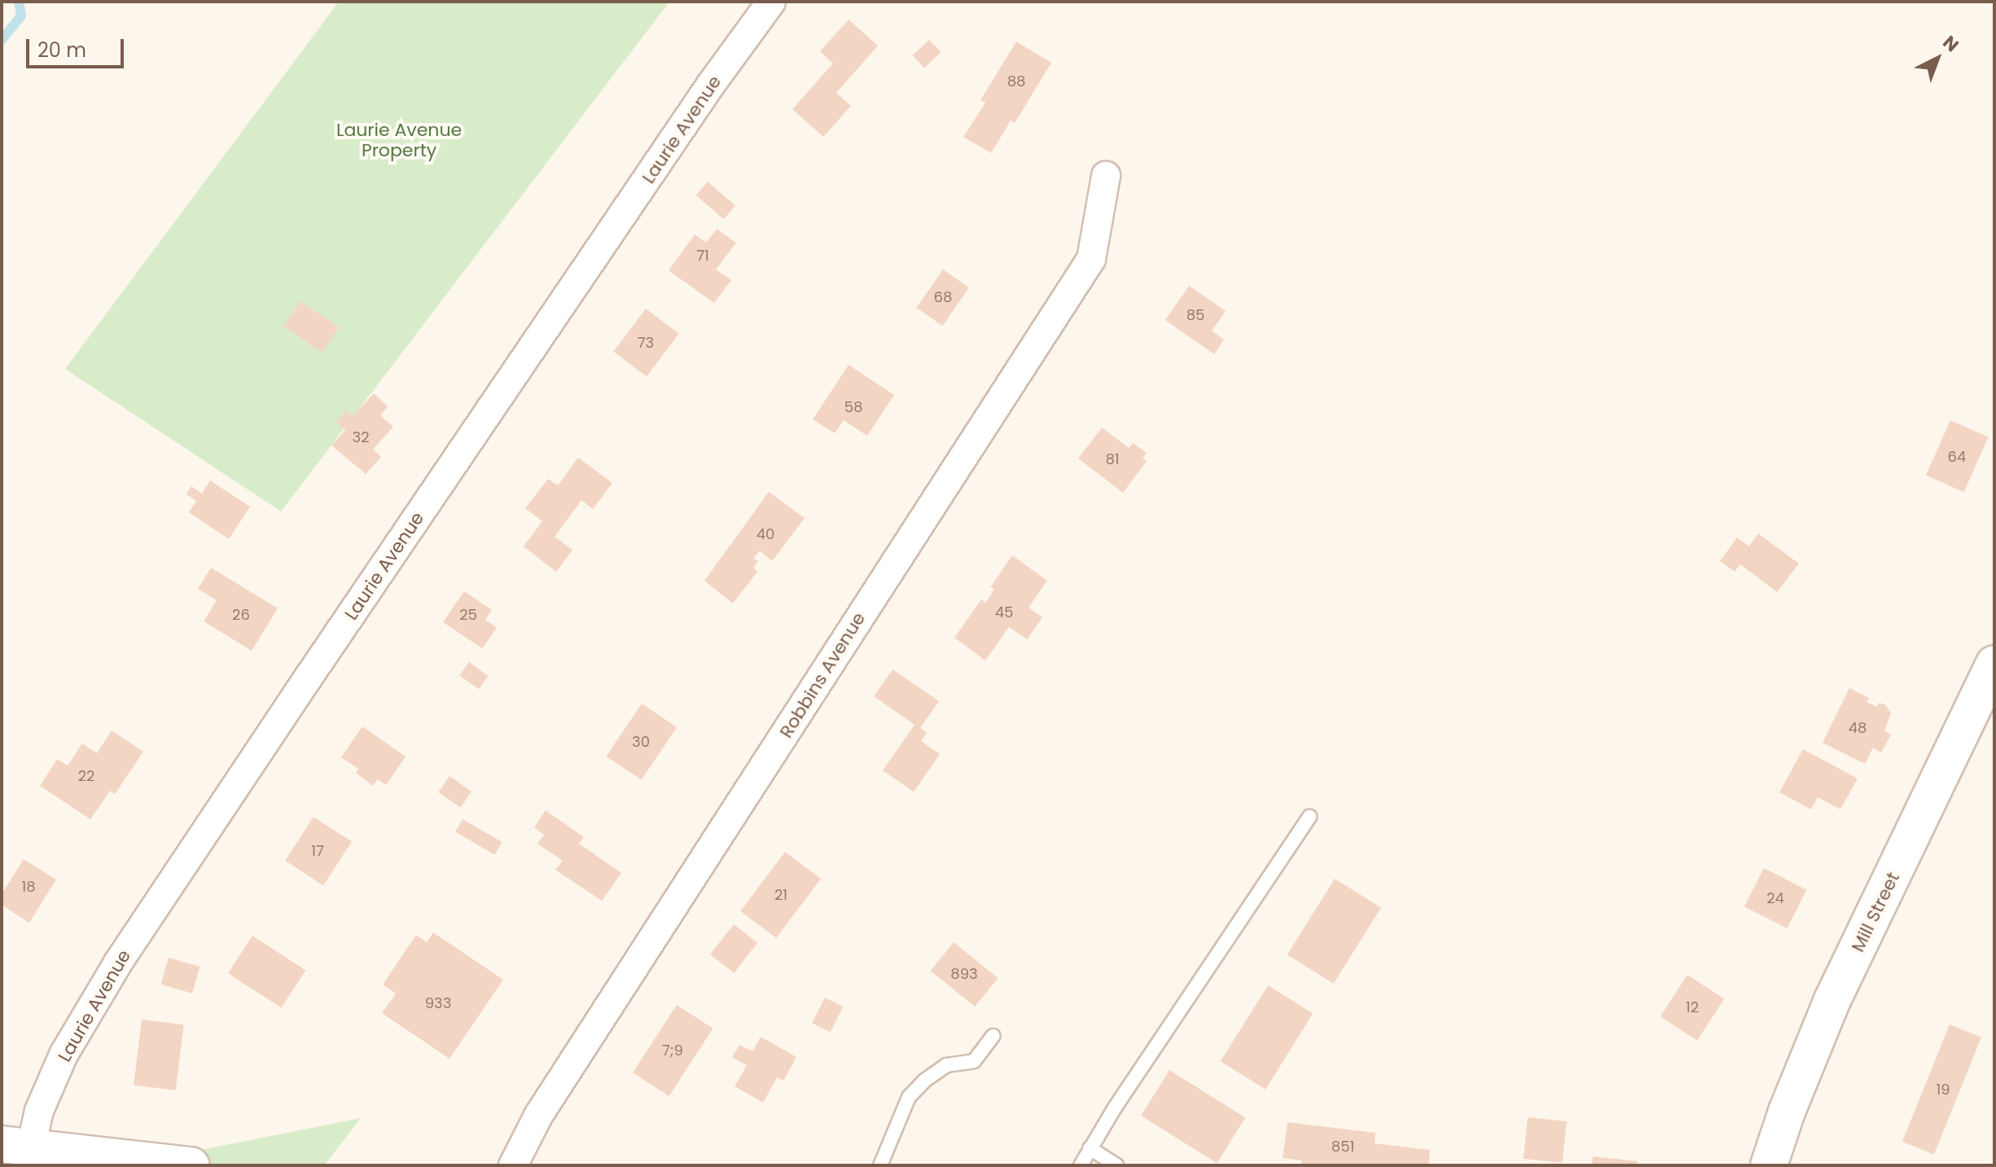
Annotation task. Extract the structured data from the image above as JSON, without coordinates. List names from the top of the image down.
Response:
{
  "streets": {
    "street": ["Laurie Avenue", "Robbins Avenue", "Mill Street"]
  },
  "parks": ["Laurie Avenue Property"],
  "house_numbers": [
    "88",
    "71",
    "68",
    "85",
    "73",
    "58",
    "32",
    "64",
    "81",
    "40",
    "45",
    "26",
    "25",
    "48",
    "30",
    "22",
    "17",
    "18",
    "21",
    "24",
    "893",
    "933",
    "12",
    "7;9",
    "19",
    "851"
  ],
  "scale_bar": "20 m",
  "north": "top right"
}
